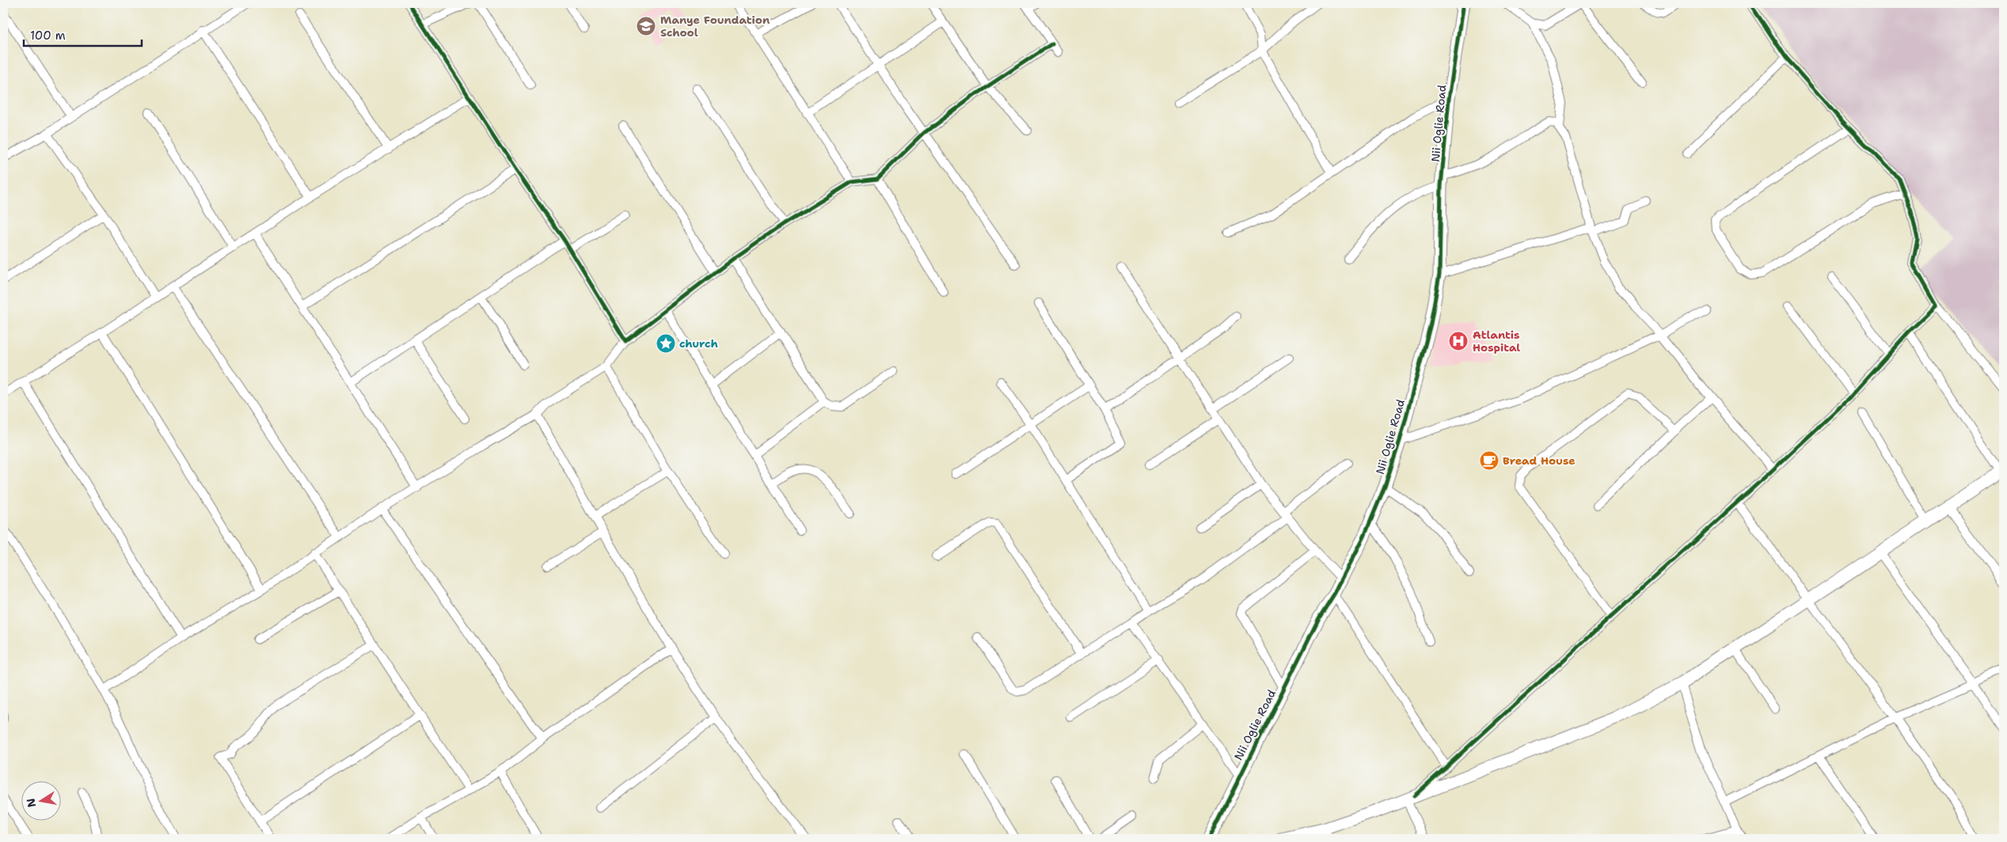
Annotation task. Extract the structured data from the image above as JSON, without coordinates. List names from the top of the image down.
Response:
{
  "streets": {
    "street": ["Nii Oglie Road"]
  },
  "places": {
    "school or university": ["Manye Foundation School"],
    "hospital": ["Atlantis Hospital"],
    "place": ["church"],
    "cafe": ["Bread House"]
  },
  "scale_bar": "100 m",
  "north": "left"
}
